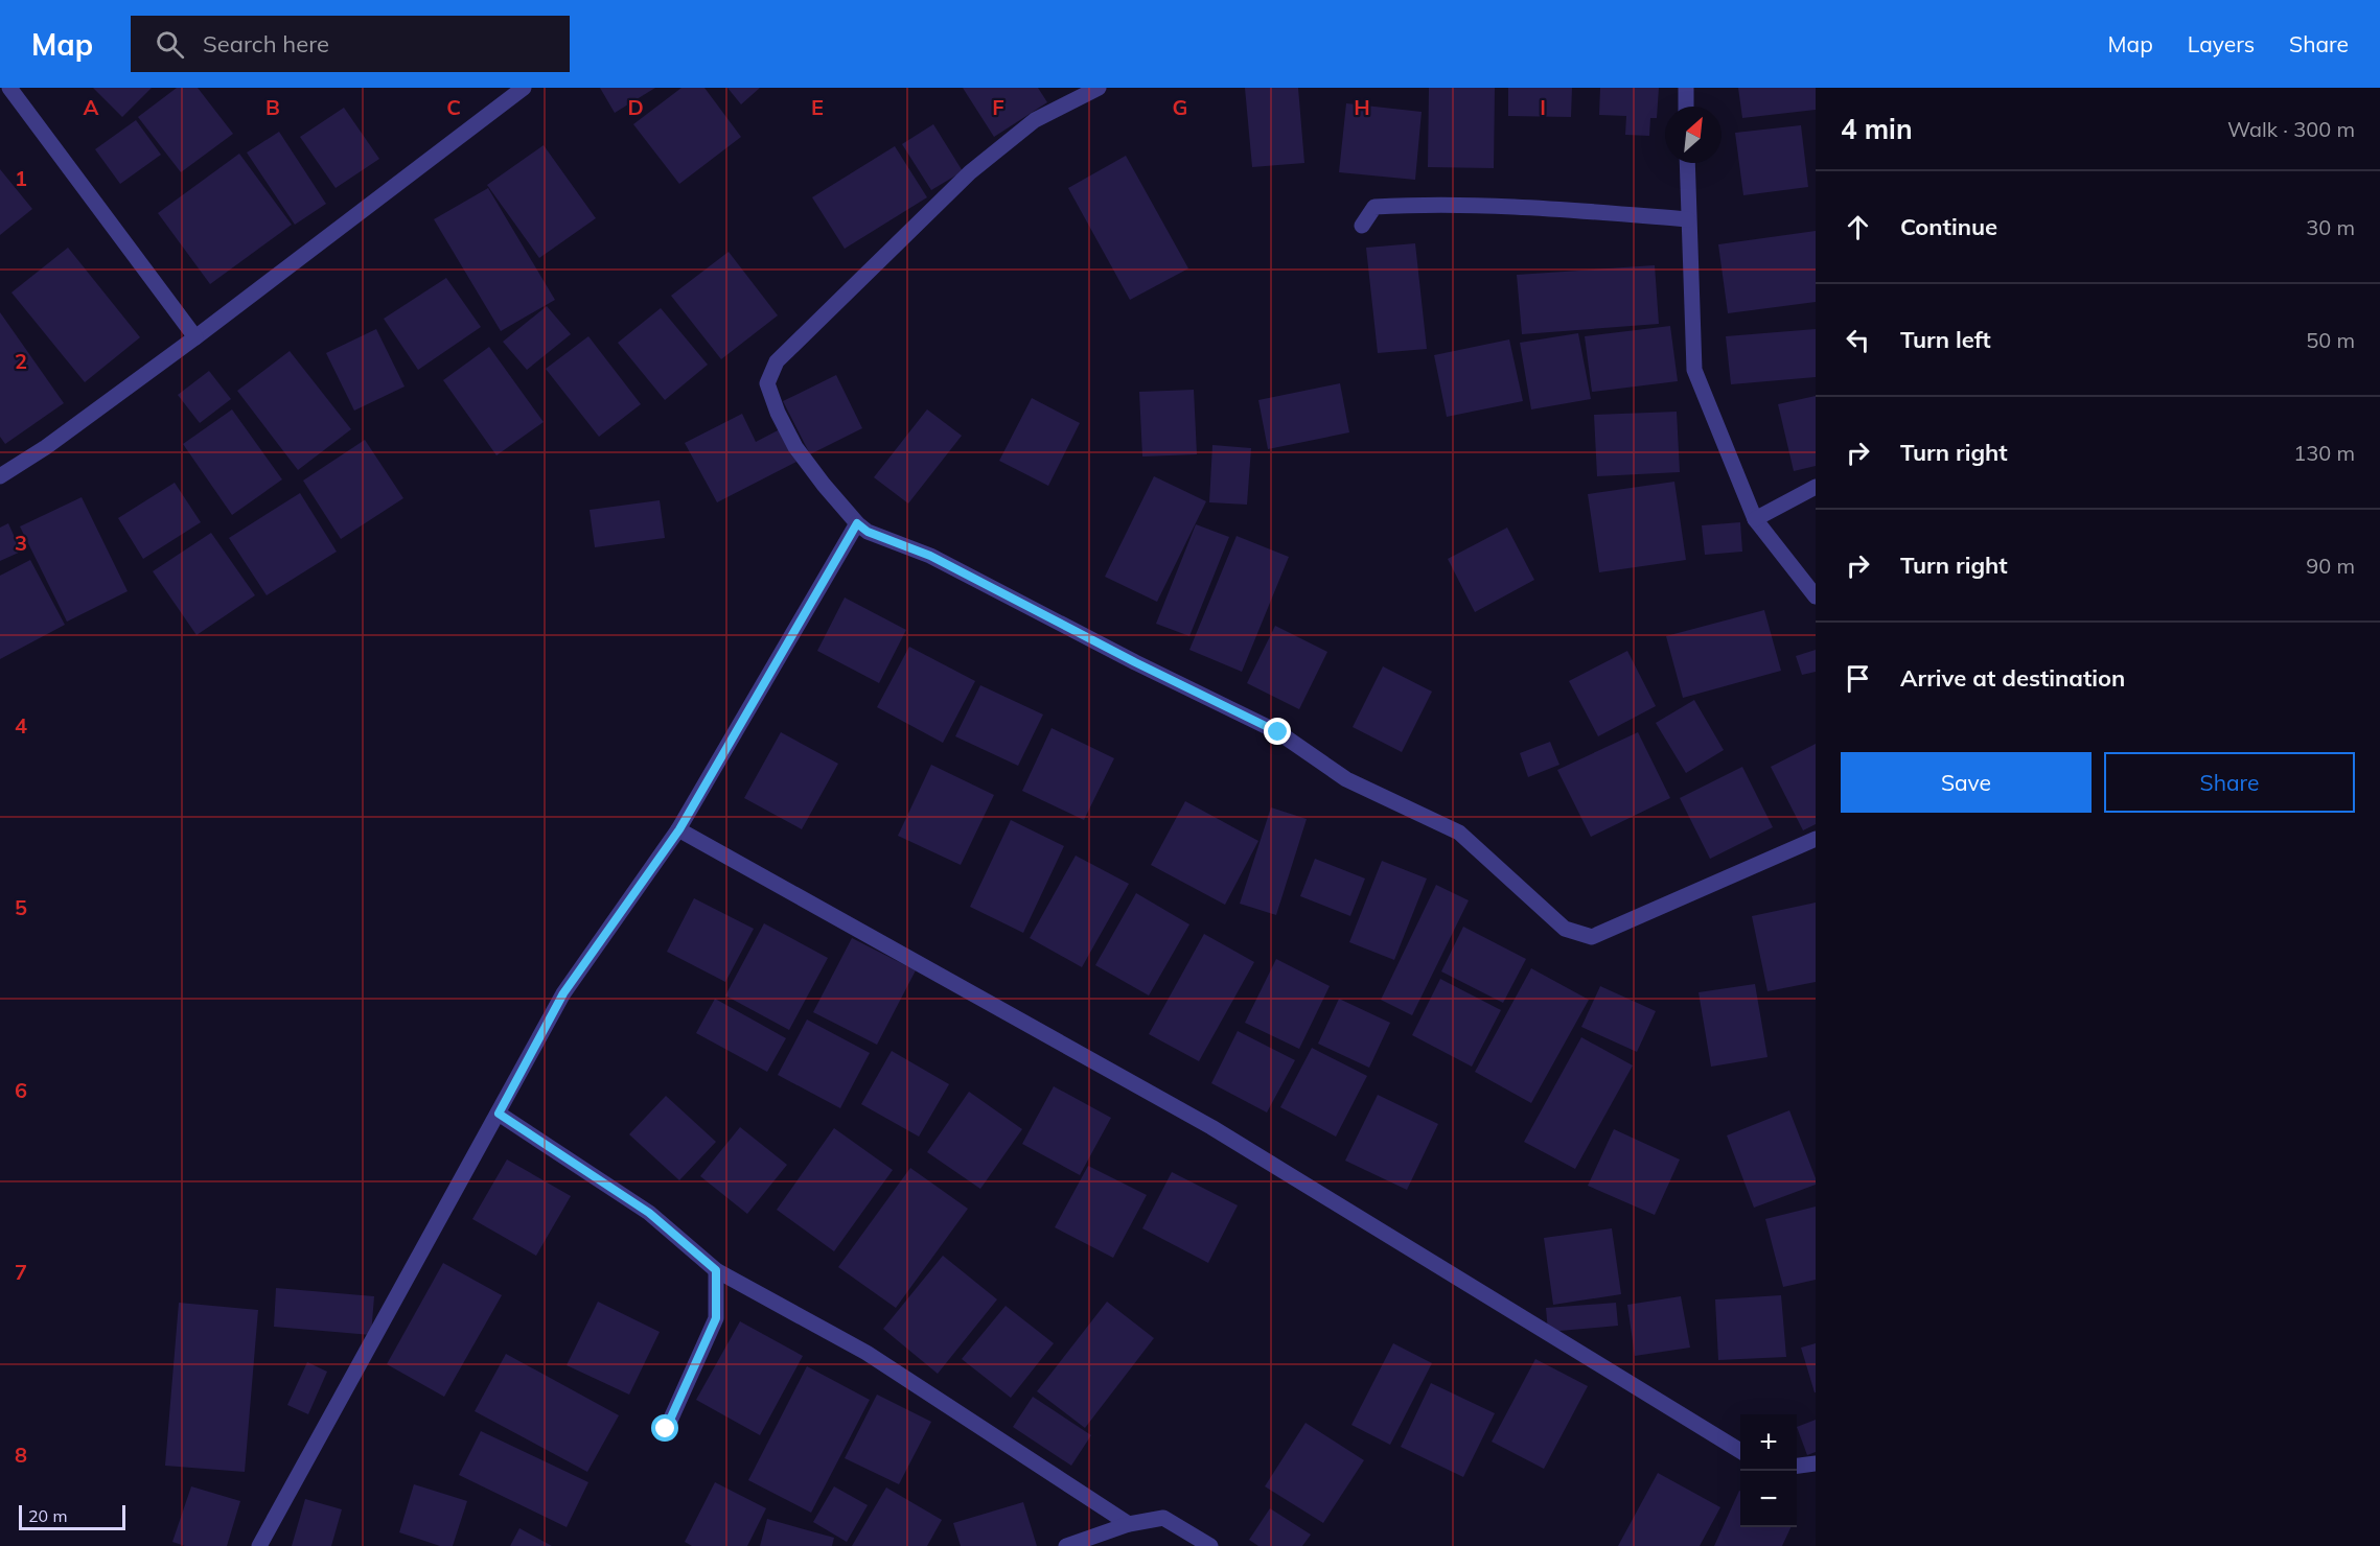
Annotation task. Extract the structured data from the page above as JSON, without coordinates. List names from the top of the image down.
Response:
{
  "scale_bar": "20 m",
  "north": "top right",
  "page": {
    "header": "Map",
    "search": "Search here",
    "nav": ["Map", "Layers", "Share"],
    "heading": ["4 min", "Walk · 300 m"],
    "list": [
      ["Continue", "30 m"],
      ["Turn left", "50 m"],
      ["Turn right", "130 m"],
      ["Turn right", "90 m"],
      "Arrive at destination"
    ],
    "buttons": ["Save", "Share"],
    "map_buttons": ["+", "−"],
    "scale": "20 m"
  },
  "grid": {
    "columns": [
      "A",
      "B",
      "C",
      "D",
      "E",
      "F",
      "G",
      "H",
      "I"
    ],
    "rows": [
      "1",
      "2",
      "3",
      "4",
      "5",
      "6",
      "7",
      "8"
    ]
  }
}
